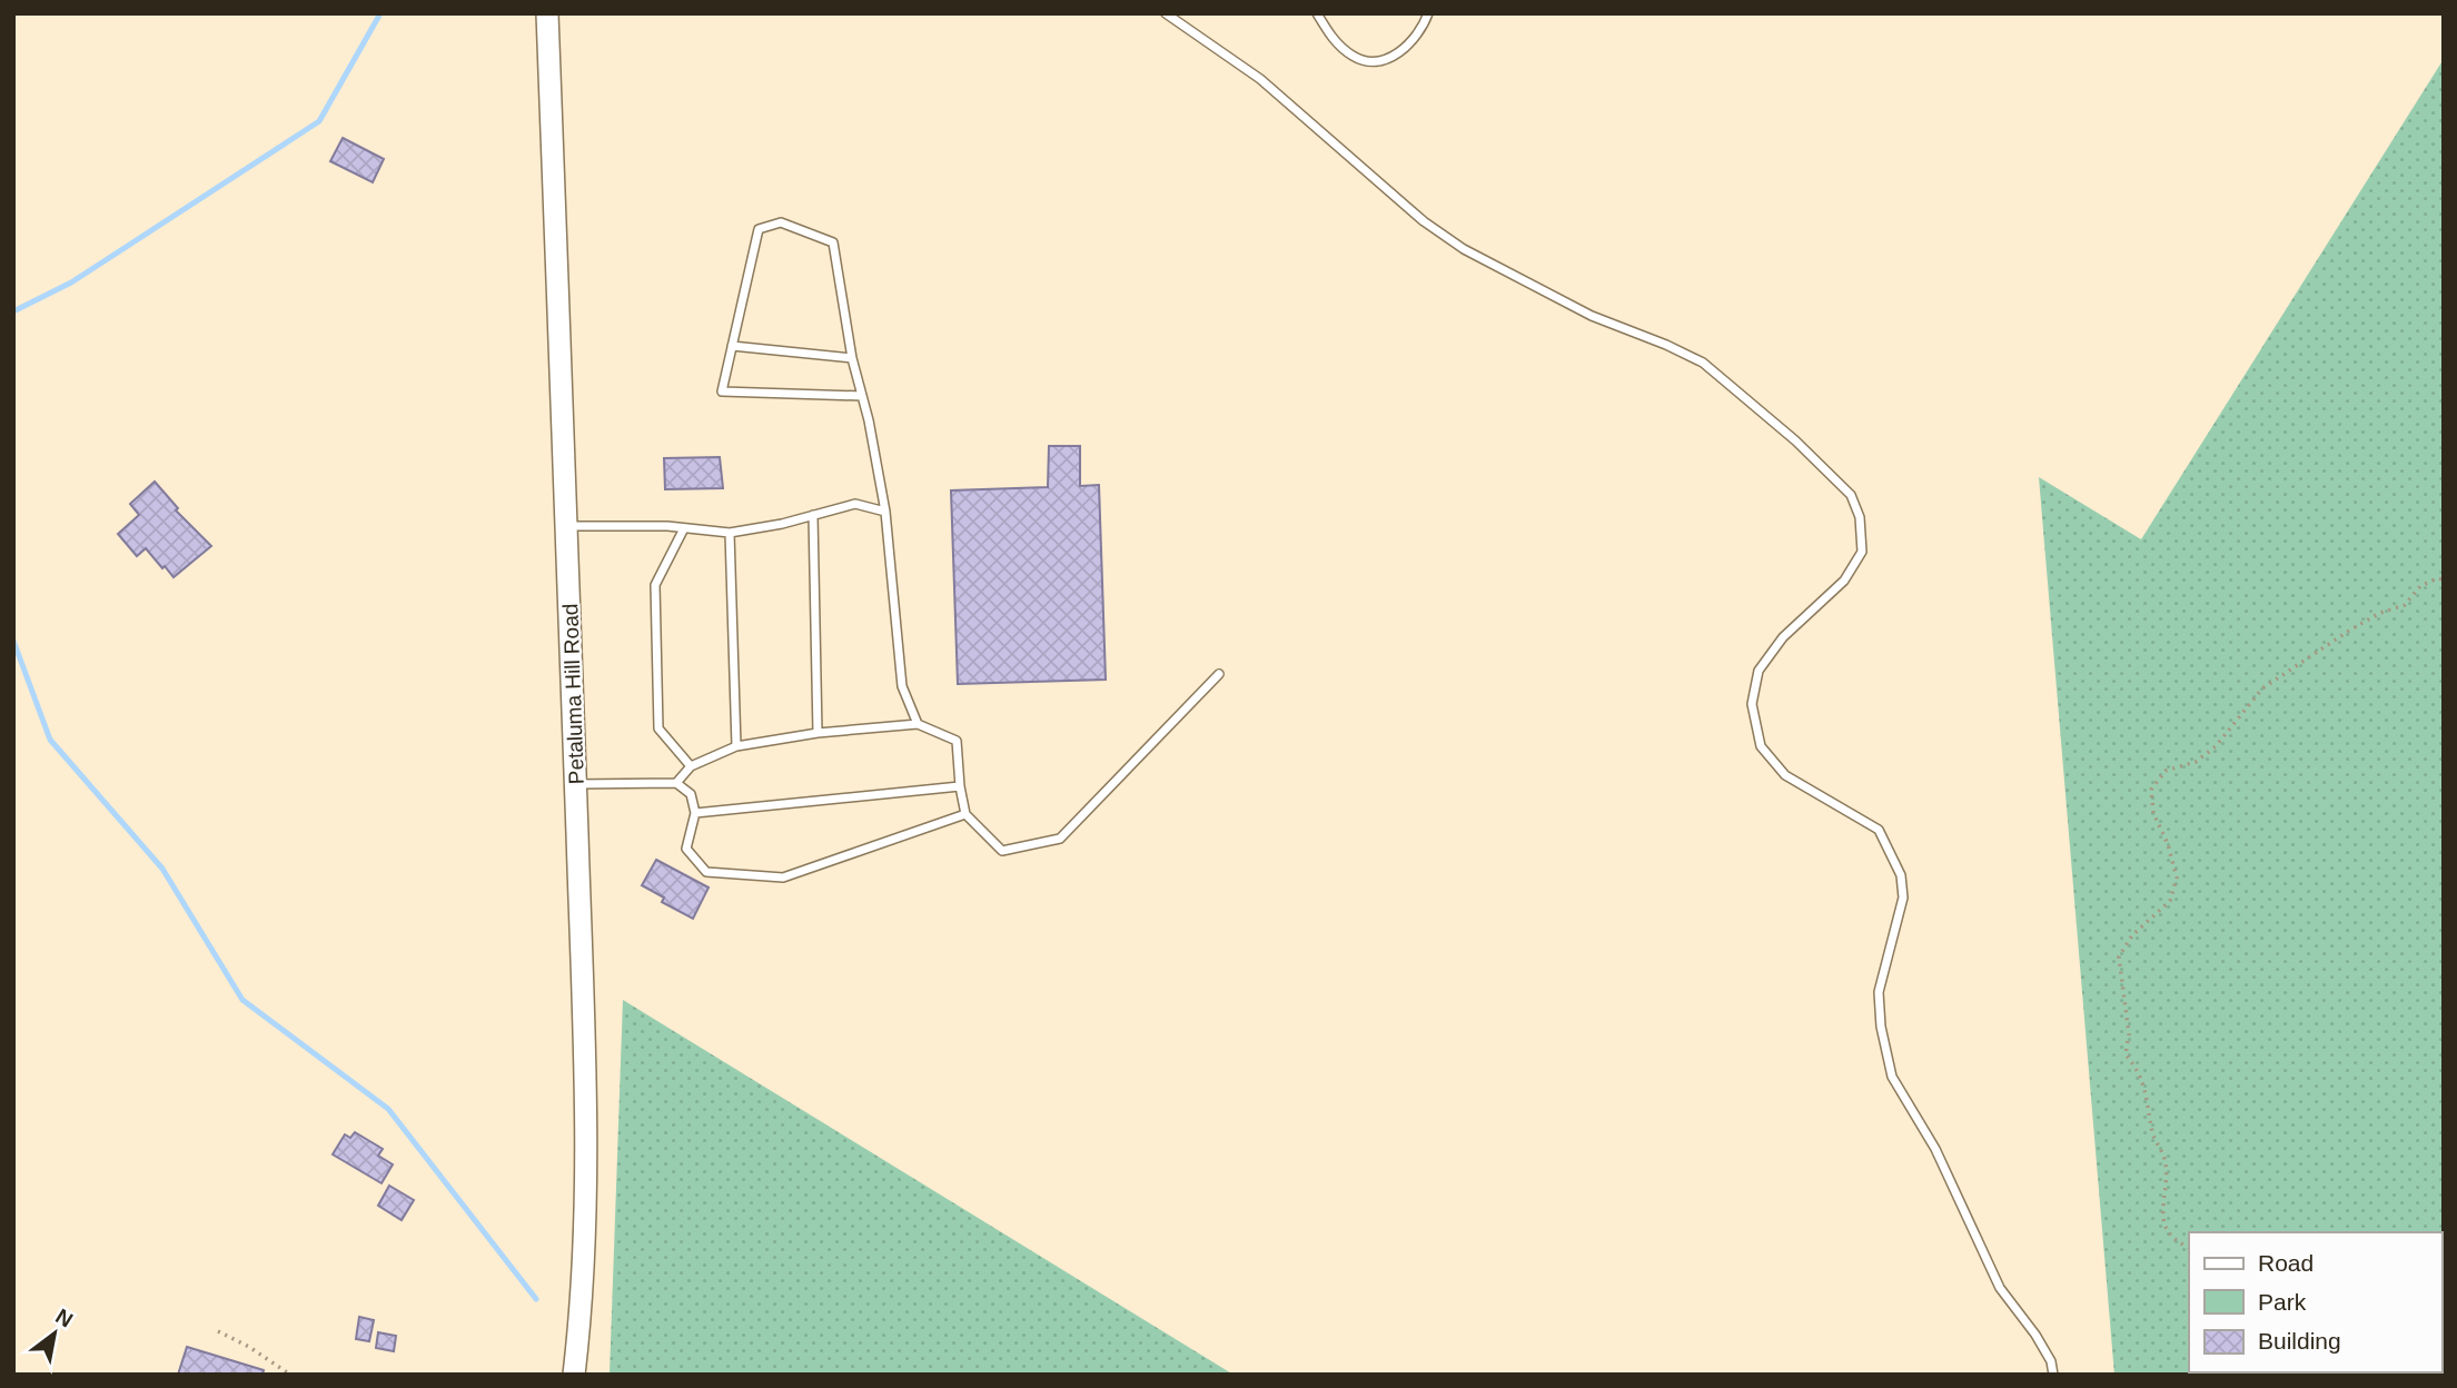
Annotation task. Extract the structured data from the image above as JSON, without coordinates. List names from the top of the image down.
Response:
{
  "streets": {
    "main road": ["Petaluma Hill Road"]
  },
  "legend": ["Road", "Park", "Building"],
  "north": "top right"
}
